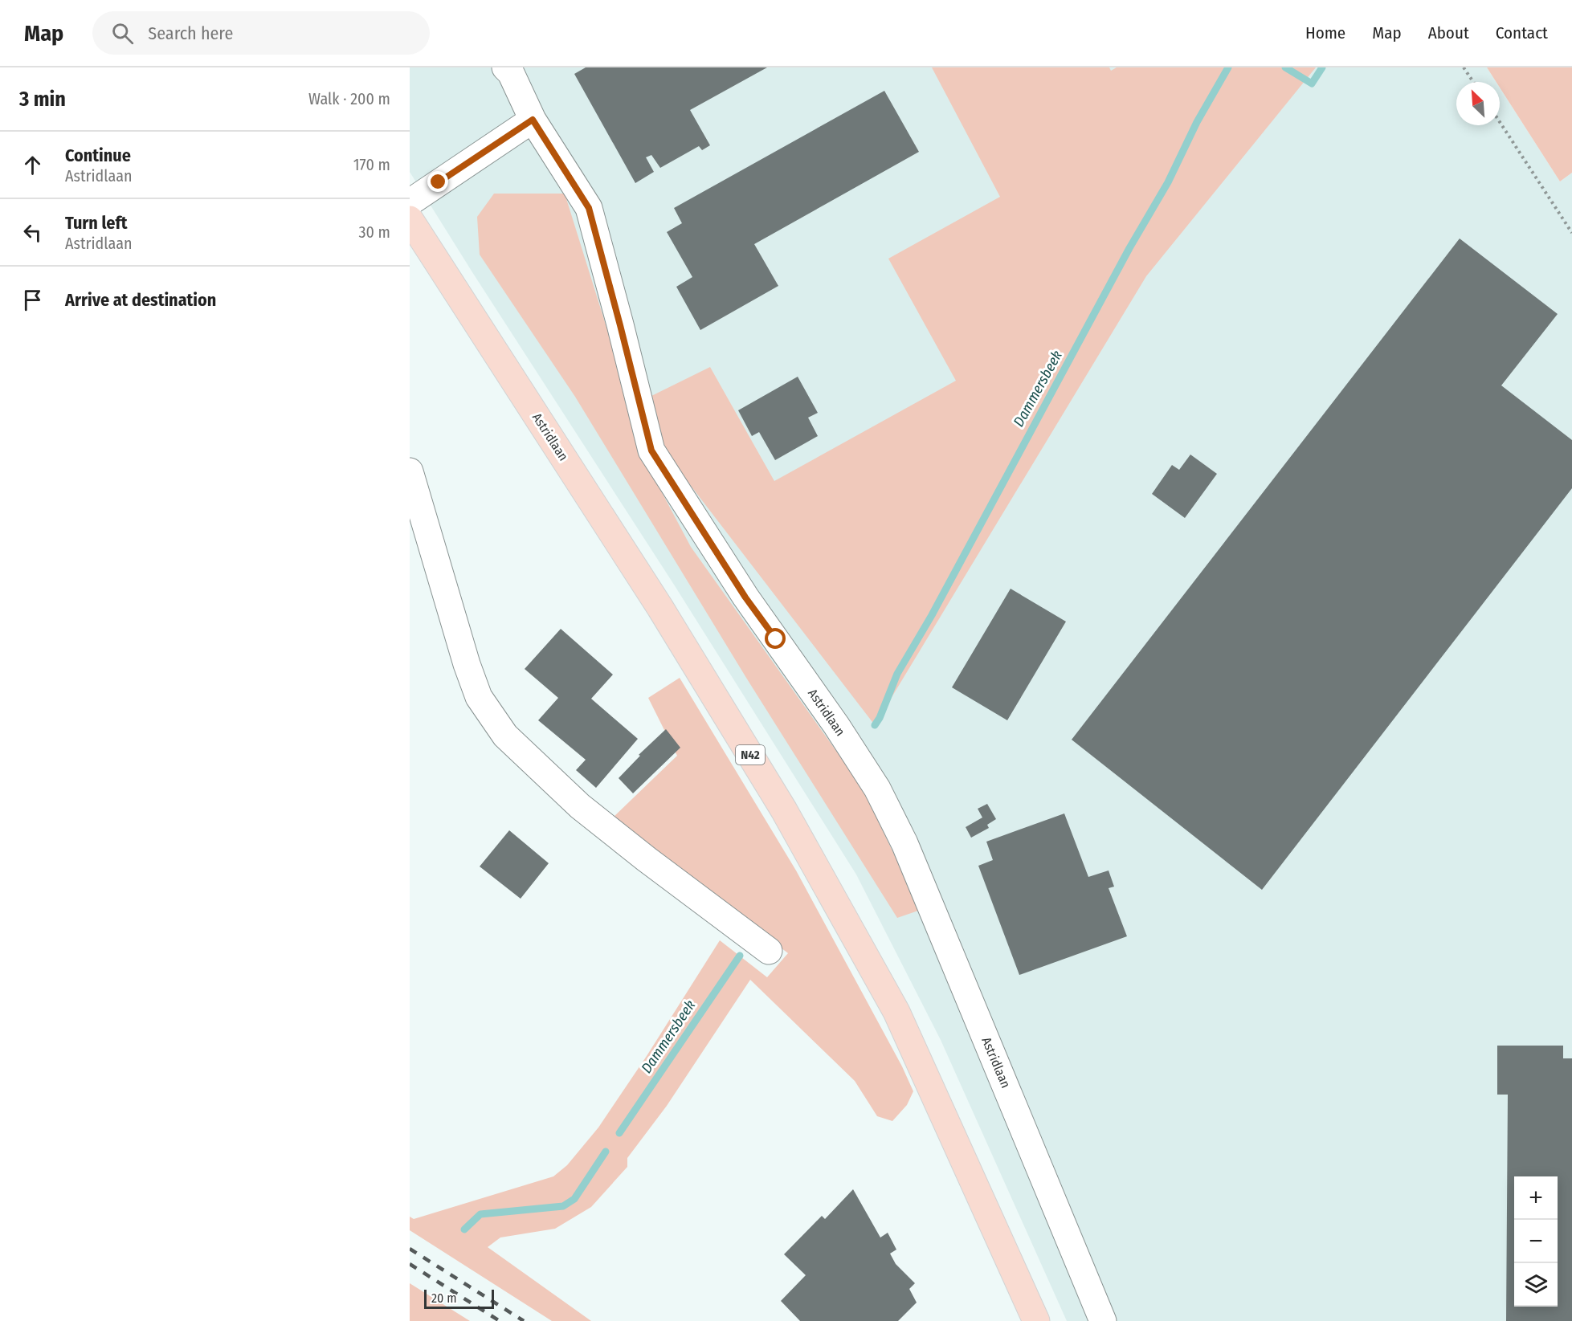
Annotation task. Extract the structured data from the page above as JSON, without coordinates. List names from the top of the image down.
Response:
{
  "streets": {
    "main road": ["Astridlaan", "N42"]
  },
  "water": ["Dammersbeek"],
  "scale_bar": "20 m",
  "north": "top left",
  "page": {
    "header": "Map",
    "search": "Search here",
    "nav": [
      "Home",
      "Map",
      "About",
      "Contact"
    ],
    "heading": ["3 min", "Walk · 200 m"],
    "list": [
      ["Continue", "Astridlaan", "170 m"],
      ["Turn left", "Astridlaan", "30 m"],
      "Arrive at destination"
    ],
    "map_buttons": ["+", "−"],
    "scale": "20 m"
  }
}
